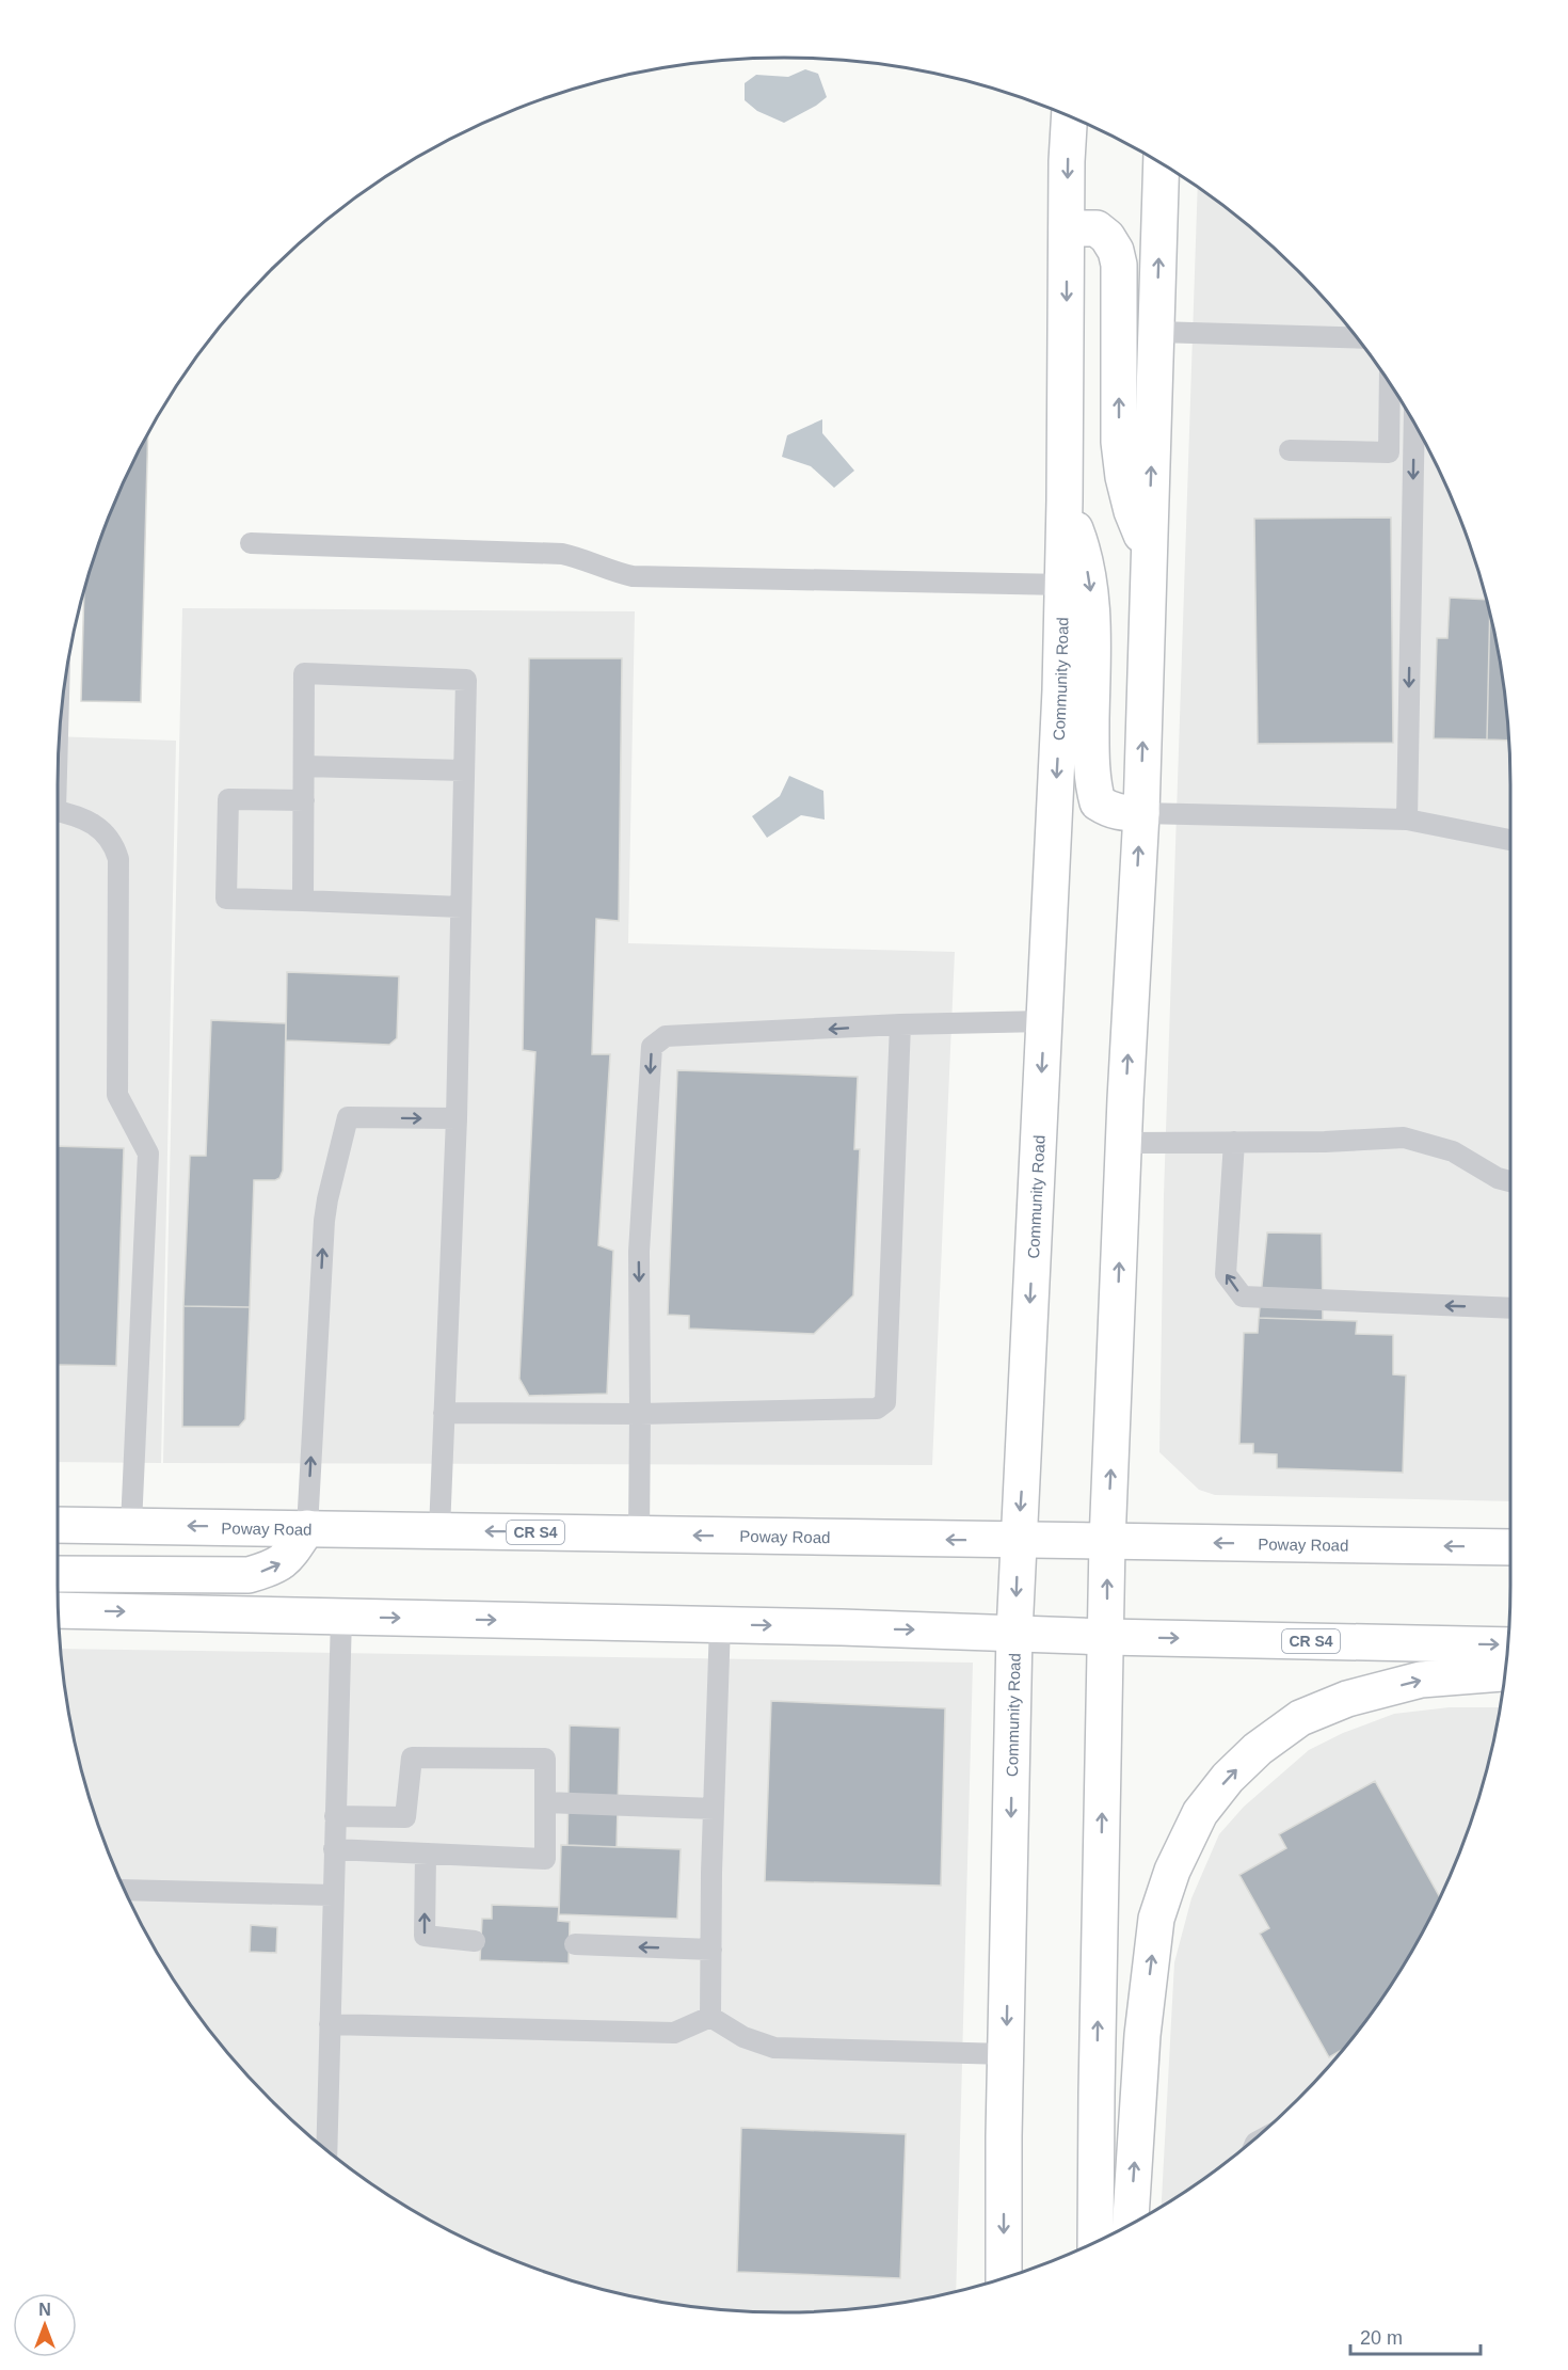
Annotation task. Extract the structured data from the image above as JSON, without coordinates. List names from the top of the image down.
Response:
{
  "streets": {
    "main road": ["Community Road", "Poway Road", "CR S4"]
  },
  "crossings": [
    ["Community Road", "Poway Road"],
    ["Community Road", "CR S4"]
  ],
  "scale_bar": "20 m",
  "north": "top"
}
